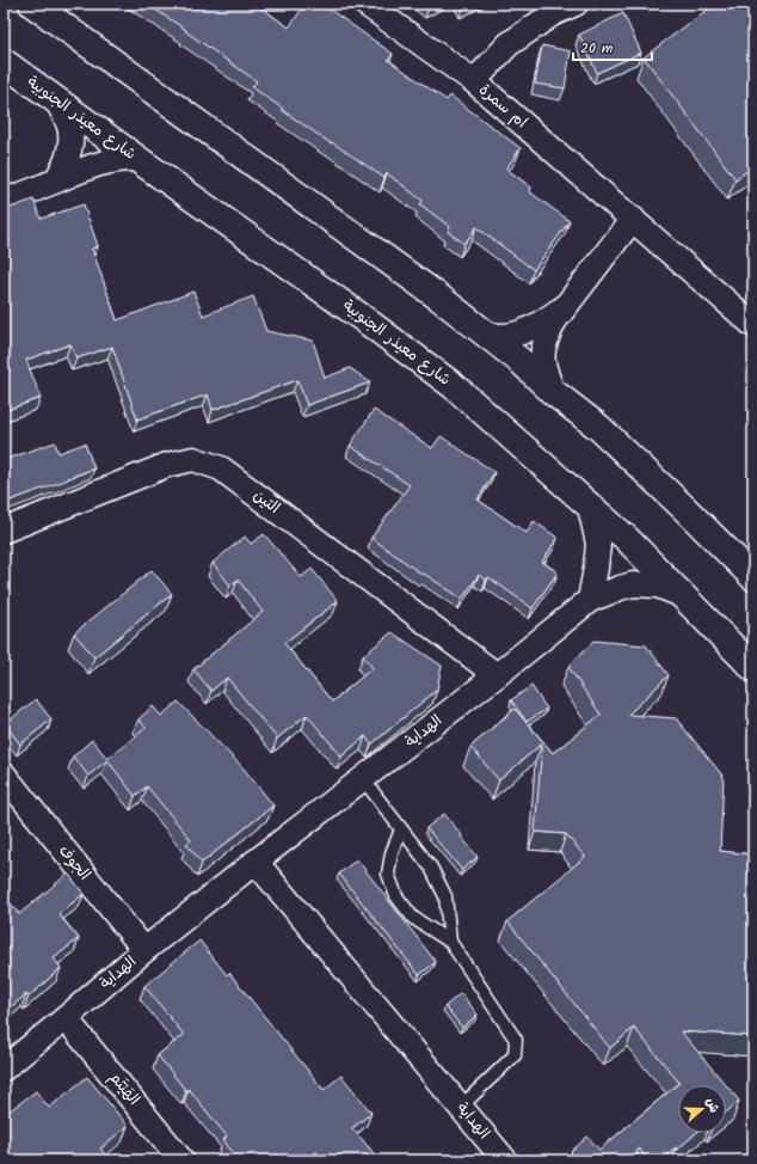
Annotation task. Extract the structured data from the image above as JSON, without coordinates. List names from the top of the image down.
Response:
{
  "streets": {
    "street": [
      "ام سمرة",
      "شارع معيذر الجنوبية",
      "التين",
      "الهداية",
      "الجوف",
      "الهَيْثَم"
    ]
  },
  "crossings": [
    ["شارع معيذر الجنوبية", "الهداية"],
    ["التين", "الهداية"],
    ["الهداية", "الجوف"],
    ["الهداية", "الهَيْثَم"]
  ],
  "scale_bar": "20 m",
  "north": "right"
}
